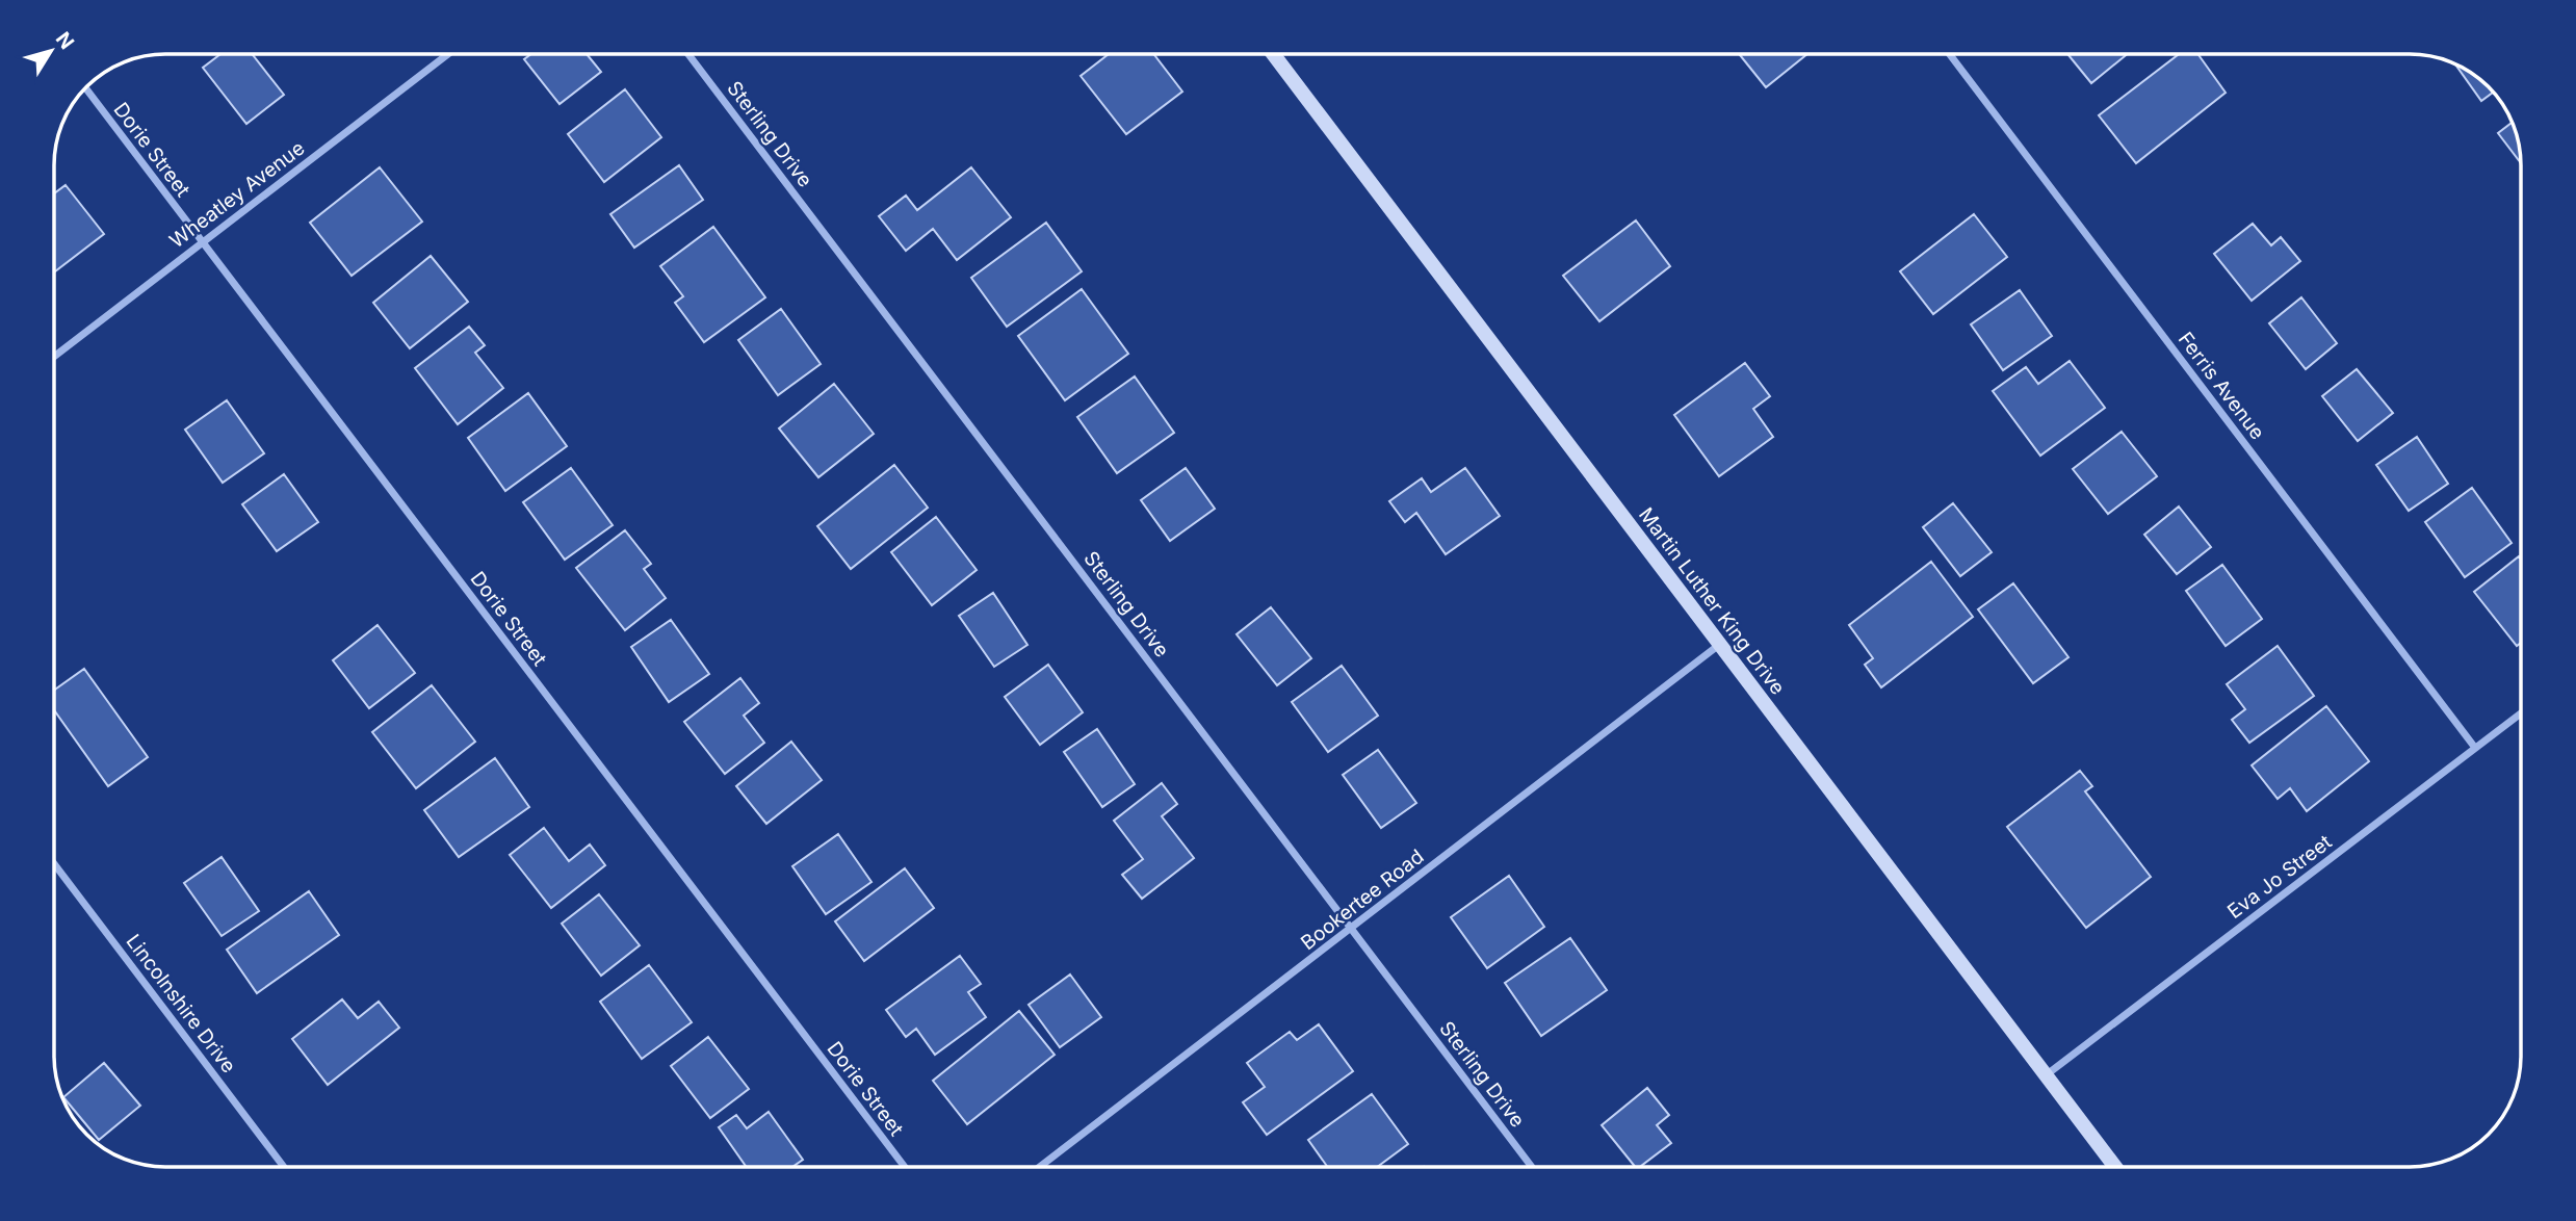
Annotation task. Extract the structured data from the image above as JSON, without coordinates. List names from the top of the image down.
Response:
{
  "streets": {
    "main road": ["Martin Luther King Drive"],
    "street": [
      "Sterling Drive",
      "Dorie Street",
      "Wheatley Avenue",
      "Ferris Avenue",
      "Eva Jo Street",
      "Bookertee Road",
      "Lincolnshire Drive"
    ]
  },
  "crossings": [
    ["Sterling Drive", "Bookertee Road"],
    ["Dorie Street", "Wheatley Avenue"],
    ["Ferris Avenue", "Eva Jo Street"],
    ["Martin Luther King Drive", "Eva Jo Street"],
    ["Martin Luther King Drive", "Bookertee Road"]
  ],
  "north": "top right"
}
